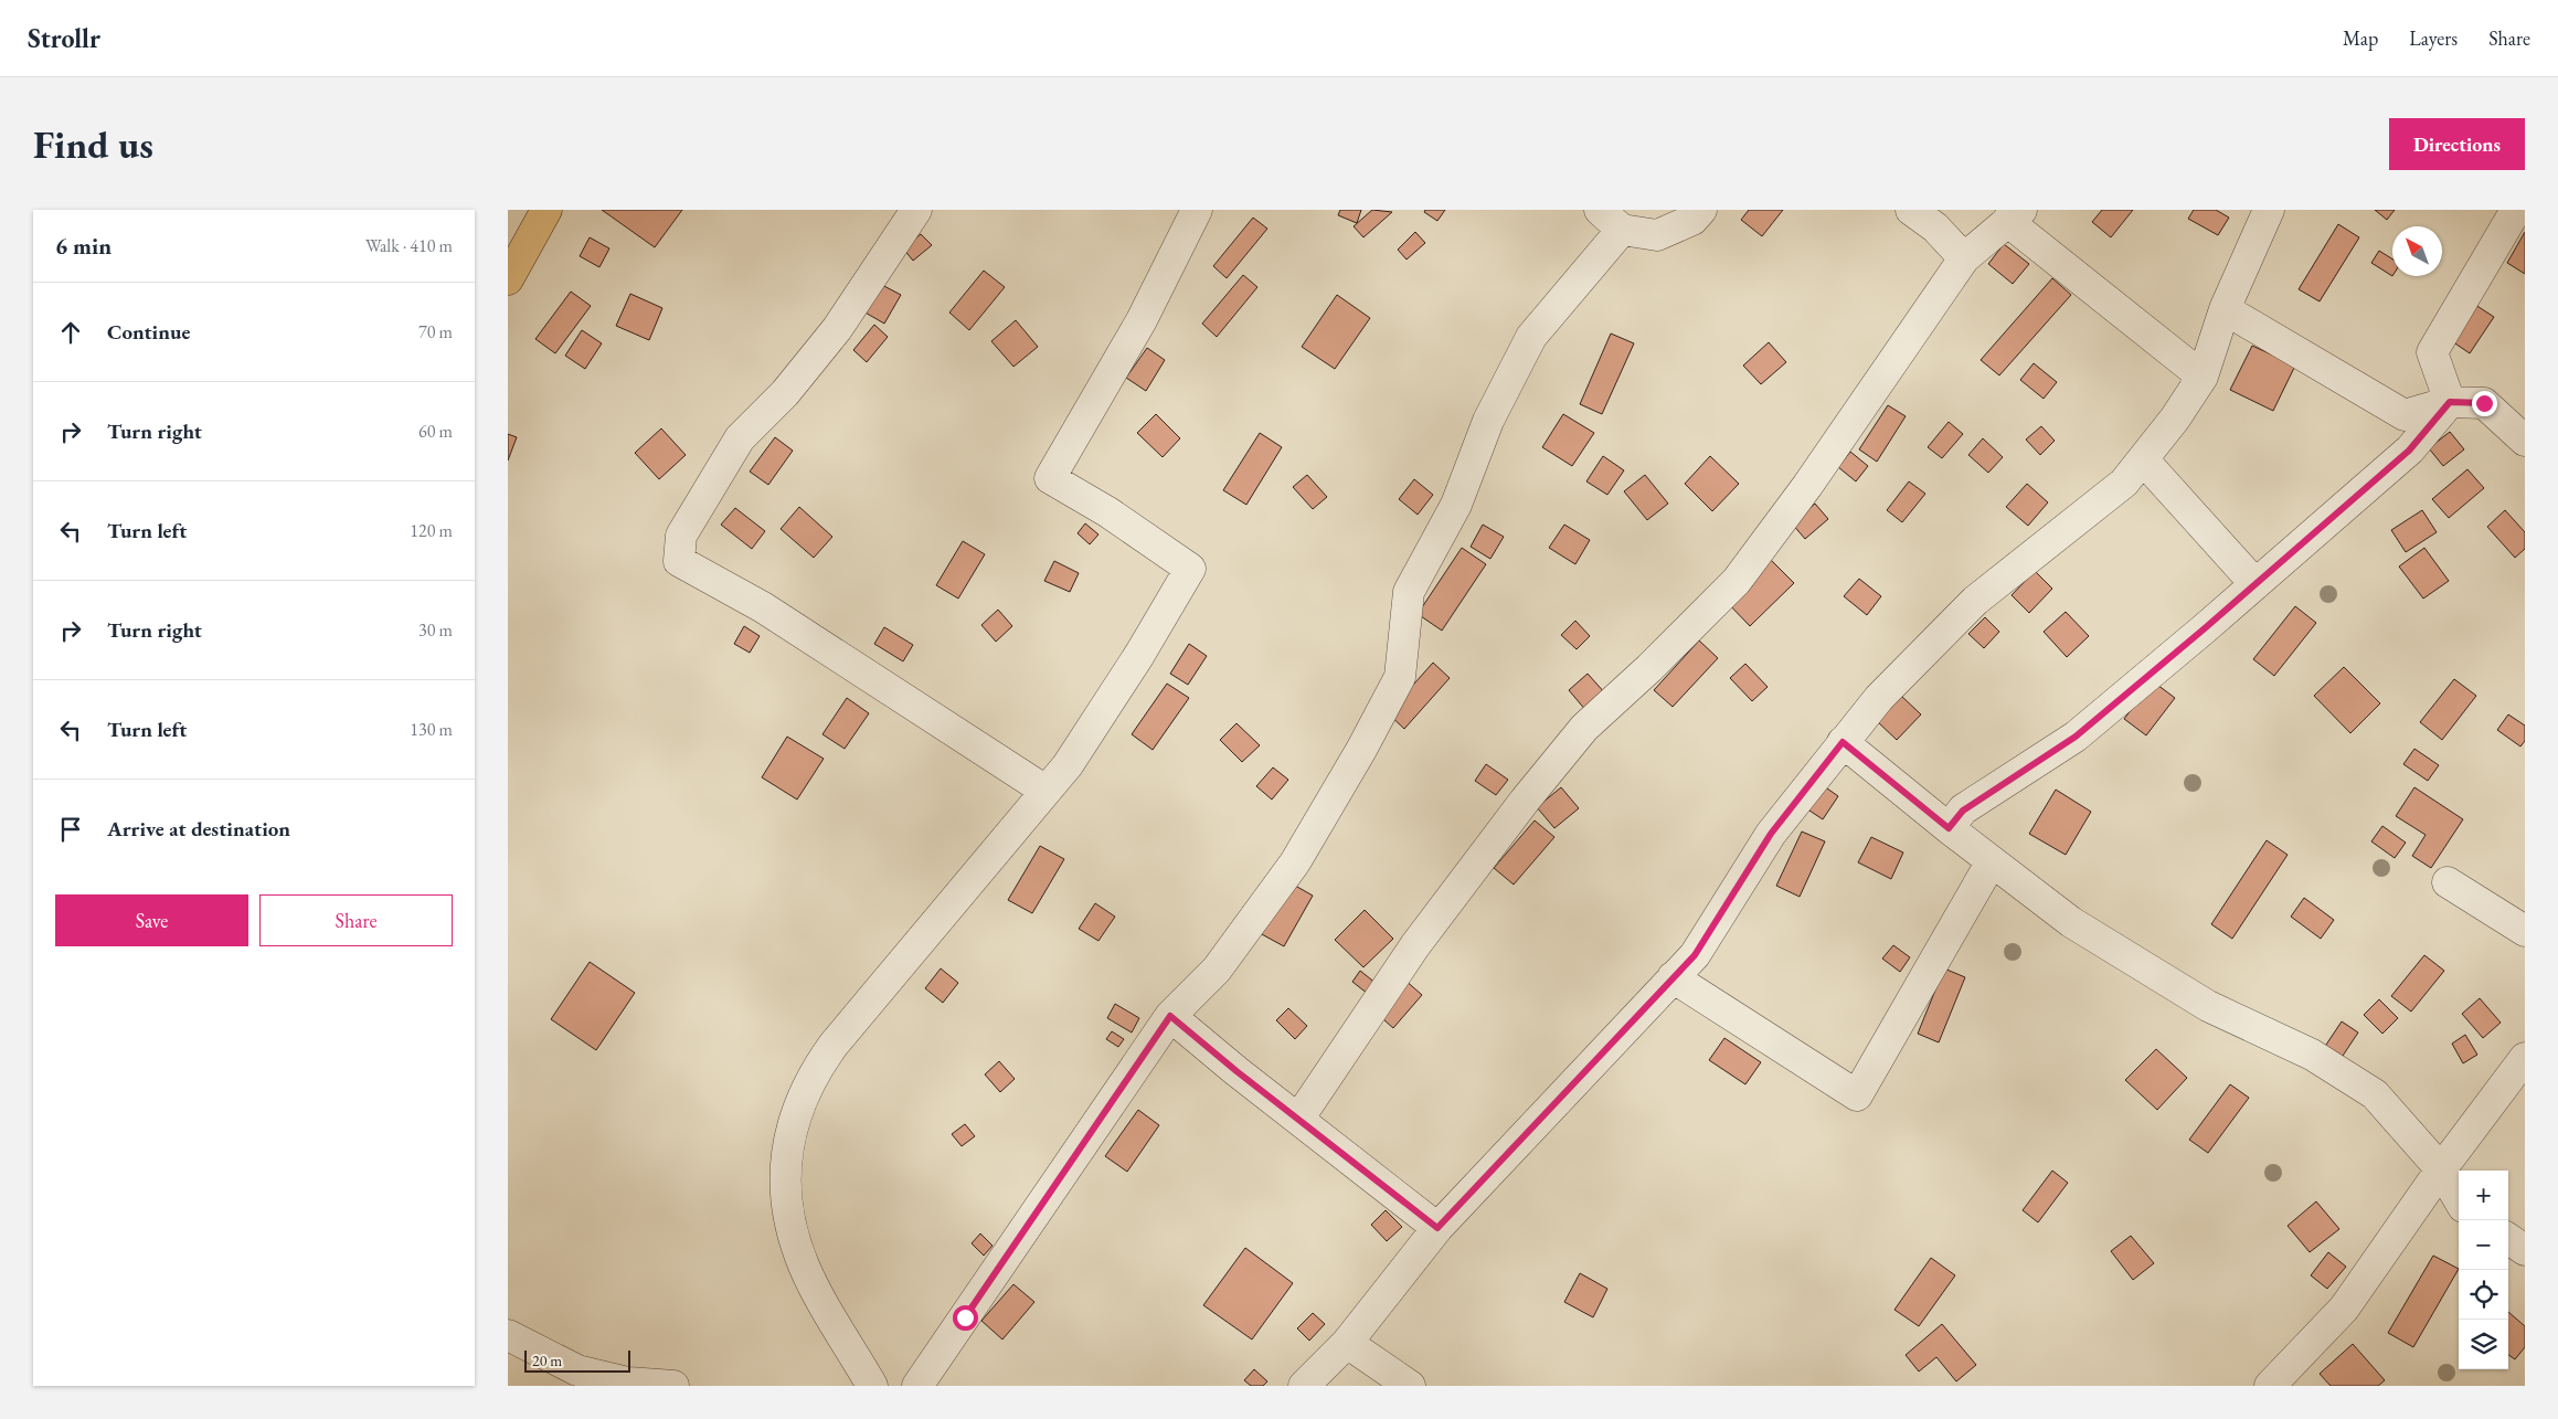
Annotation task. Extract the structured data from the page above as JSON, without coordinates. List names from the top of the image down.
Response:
{
  "scale_bar": "20 m",
  "north": "top left",
  "page": {
    "header": "Strollr",
    "nav": ["Map", "Layers", "Share"],
    "buttons": [
      "Directions",
      ["Save", "Share"]
    ],
    "title": "Find us",
    "heading": ["6 min", "Walk · 410 m"],
    "list": [
      ["Continue", "70 m"],
      ["Turn right", "60 m"],
      ["Turn left", "120 m"],
      ["Turn right", "30 m"],
      ["Turn left", "130 m"],
      "Arrive at destination"
    ],
    "map_buttons": ["+", "−"],
    "scale": "20 m"
  }
}
